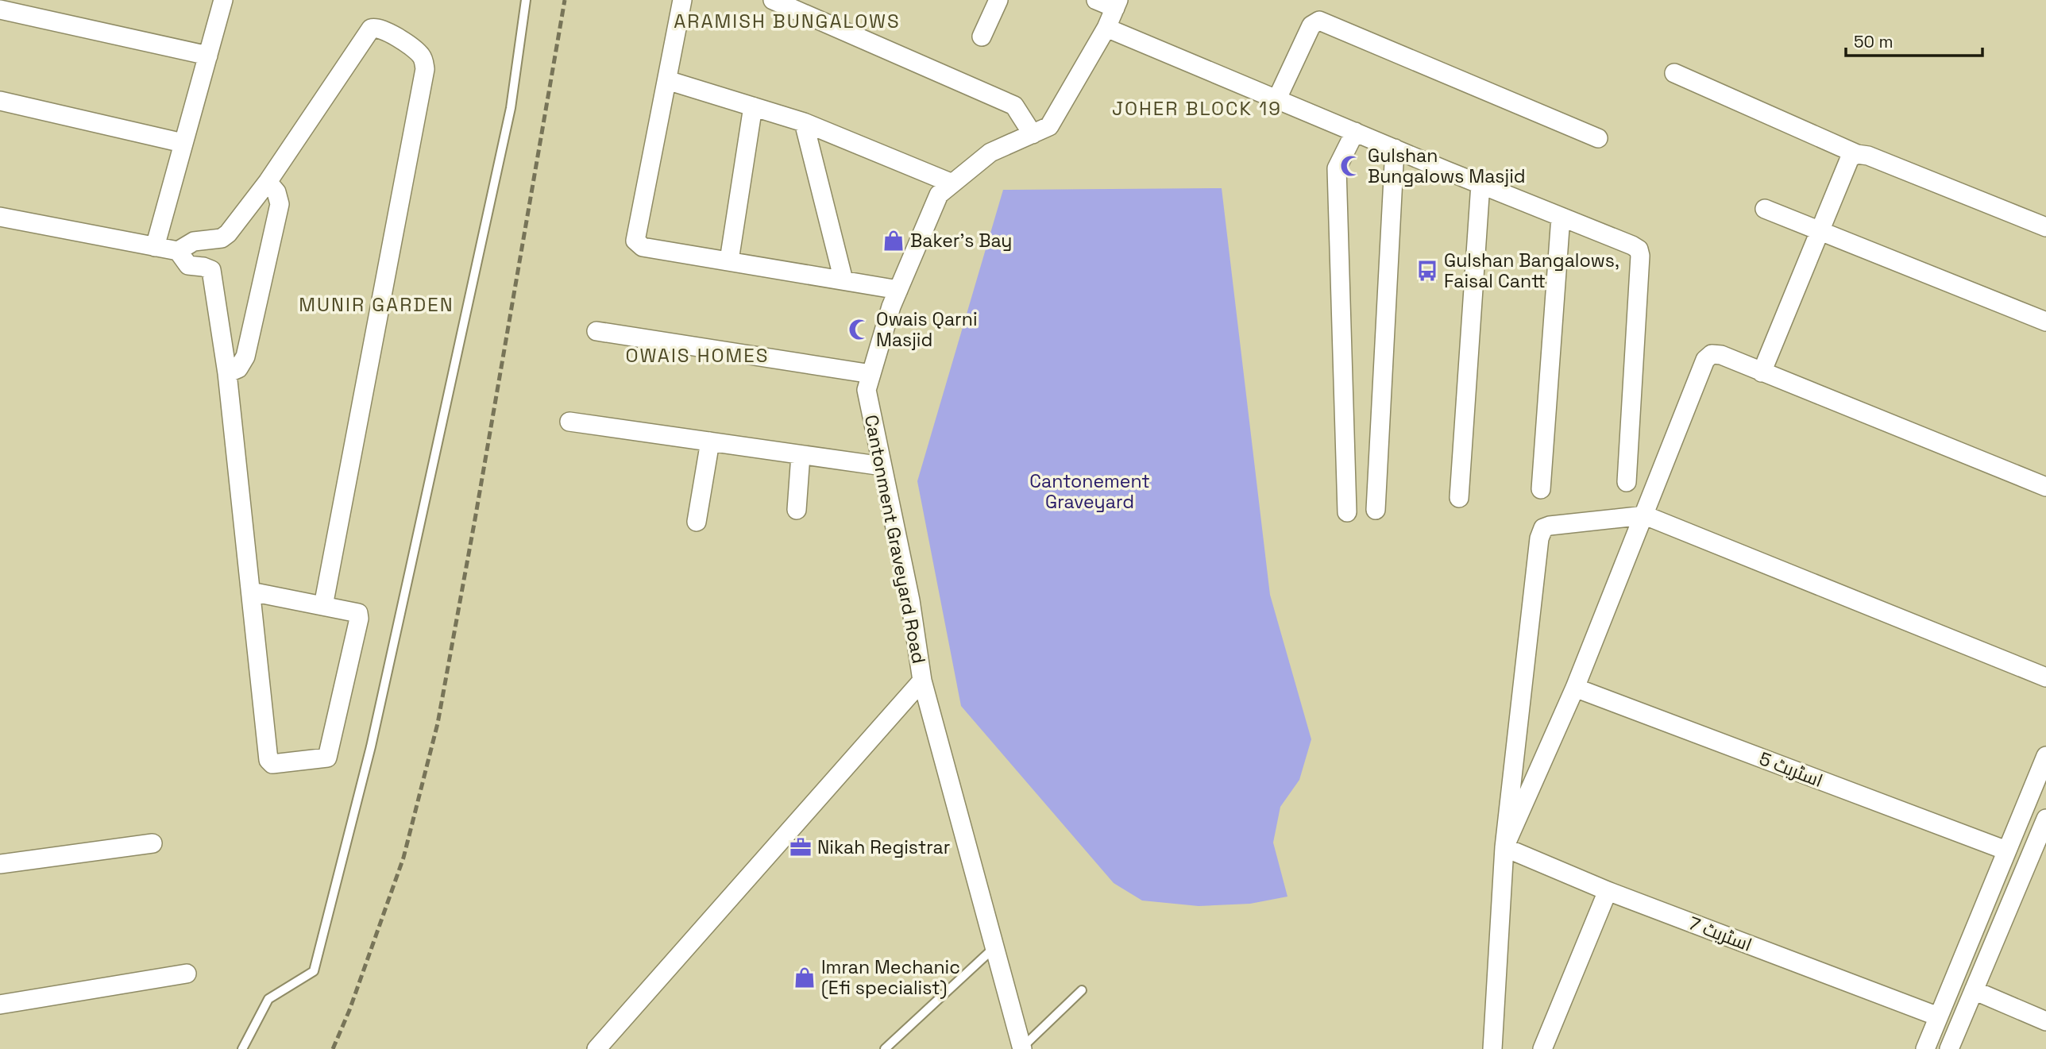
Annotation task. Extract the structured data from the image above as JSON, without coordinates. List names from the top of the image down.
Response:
{
  "streets": {
    "street": ["Cantonment Graveyard Road", "اسٹریٹ 5", "اسٹریٹ 7"]
  },
  "districts": [
    "ARAMISH BUNGALOWS",
    "JOHER BLOCK 19",
    "MUNIR GARDEN",
    "OWAIS HOMES"
  ],
  "parks": ["Cantonement Graveyard"],
  "places": {
    "mosque": ["Gulshan Bungalows Masjid", "Owais Qarni Masjid"],
    "shop": ["Baker's Bay", "Imran Mechanic (Efi specialist)"],
    "bus stop": ["Gulshan Bangalows, Faisal Cantt"],
    "office": ["Nikah Registrar"]
  },
  "scale_bar": "50 m"
}
